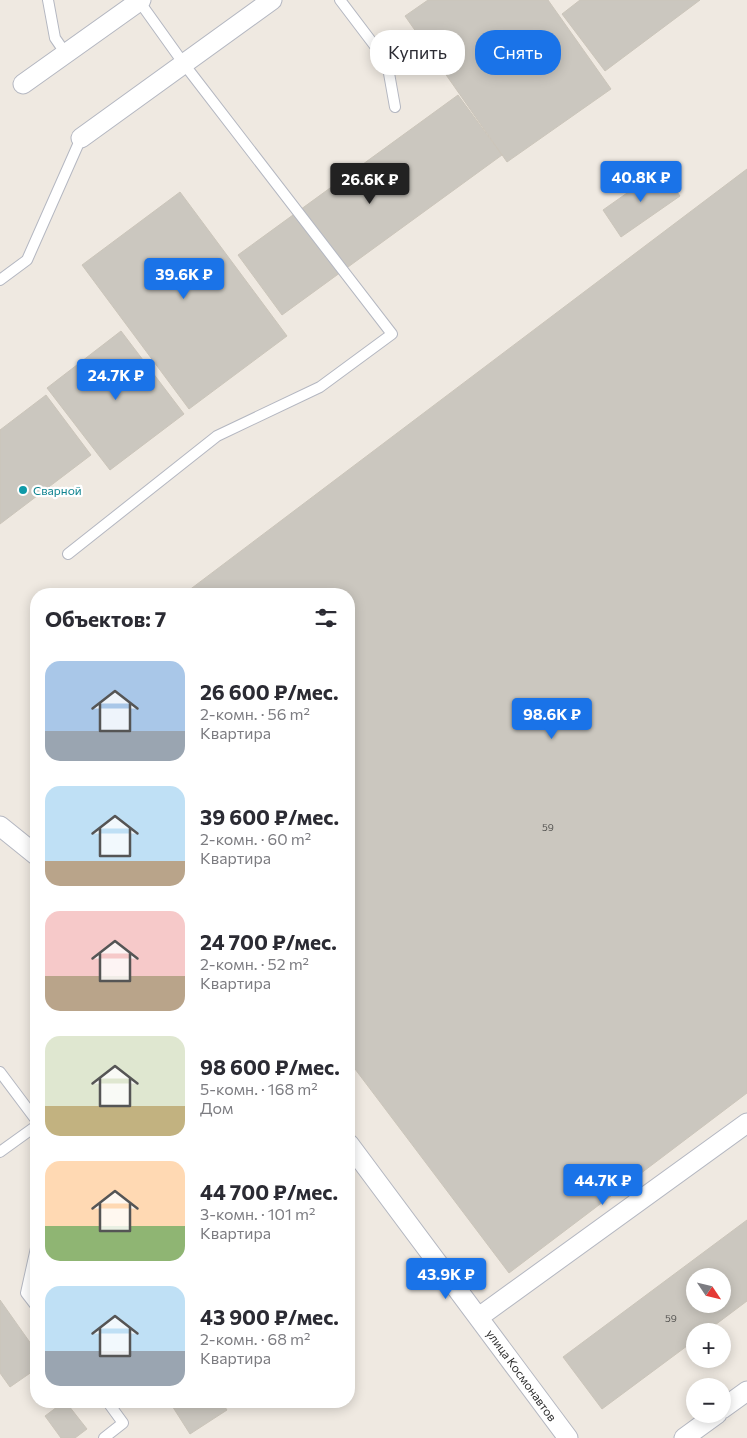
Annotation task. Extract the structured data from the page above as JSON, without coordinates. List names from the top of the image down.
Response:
{
  "streets": {
    "street": ["улица Космонавтов"]
  },
  "places": ["Сварной"],
  "house_numbers": ["59", "59"],
  "north": "bottom right",
  "page": {
    "chip": ["Купить", "Снять"],
    "price": [
      "40.8K ₽",
      "26.6K ₽",
      "39.6K ₽",
      "24.7K ₽",
      "98.6K ₽",
      "44.7K ₽",
      "43.9K ₽"
    ],
    "heading": "Объектов: 7",
    "list": [
      {
        "name": "26 600 ₽/мес.",
        "note": "2-комн. · 56 m² · Квартира"
      },
      {
        "name": "39 600 ₽/мес.",
        "note": "2-комн. · 60 m² · Квартира"
      },
      {
        "name": "24 700 ₽/мес.",
        "note": "2-комн. · 52 m² · Квартира"
      },
      {
        "name": "98 600 ₽/мес.",
        "note": "5-комн. · 168 m² · Дом"
      },
      {
        "name": "44 700 ₽/мес.",
        "note": "3-комн. · 101 m² · Квартира"
      },
      {
        "name": "43 900 ₽/мес.",
        "note": "2-комн. · 68 m² · Квартира"
      }
    ],
    "map_buttons": ["+", "−"]
  }
}
